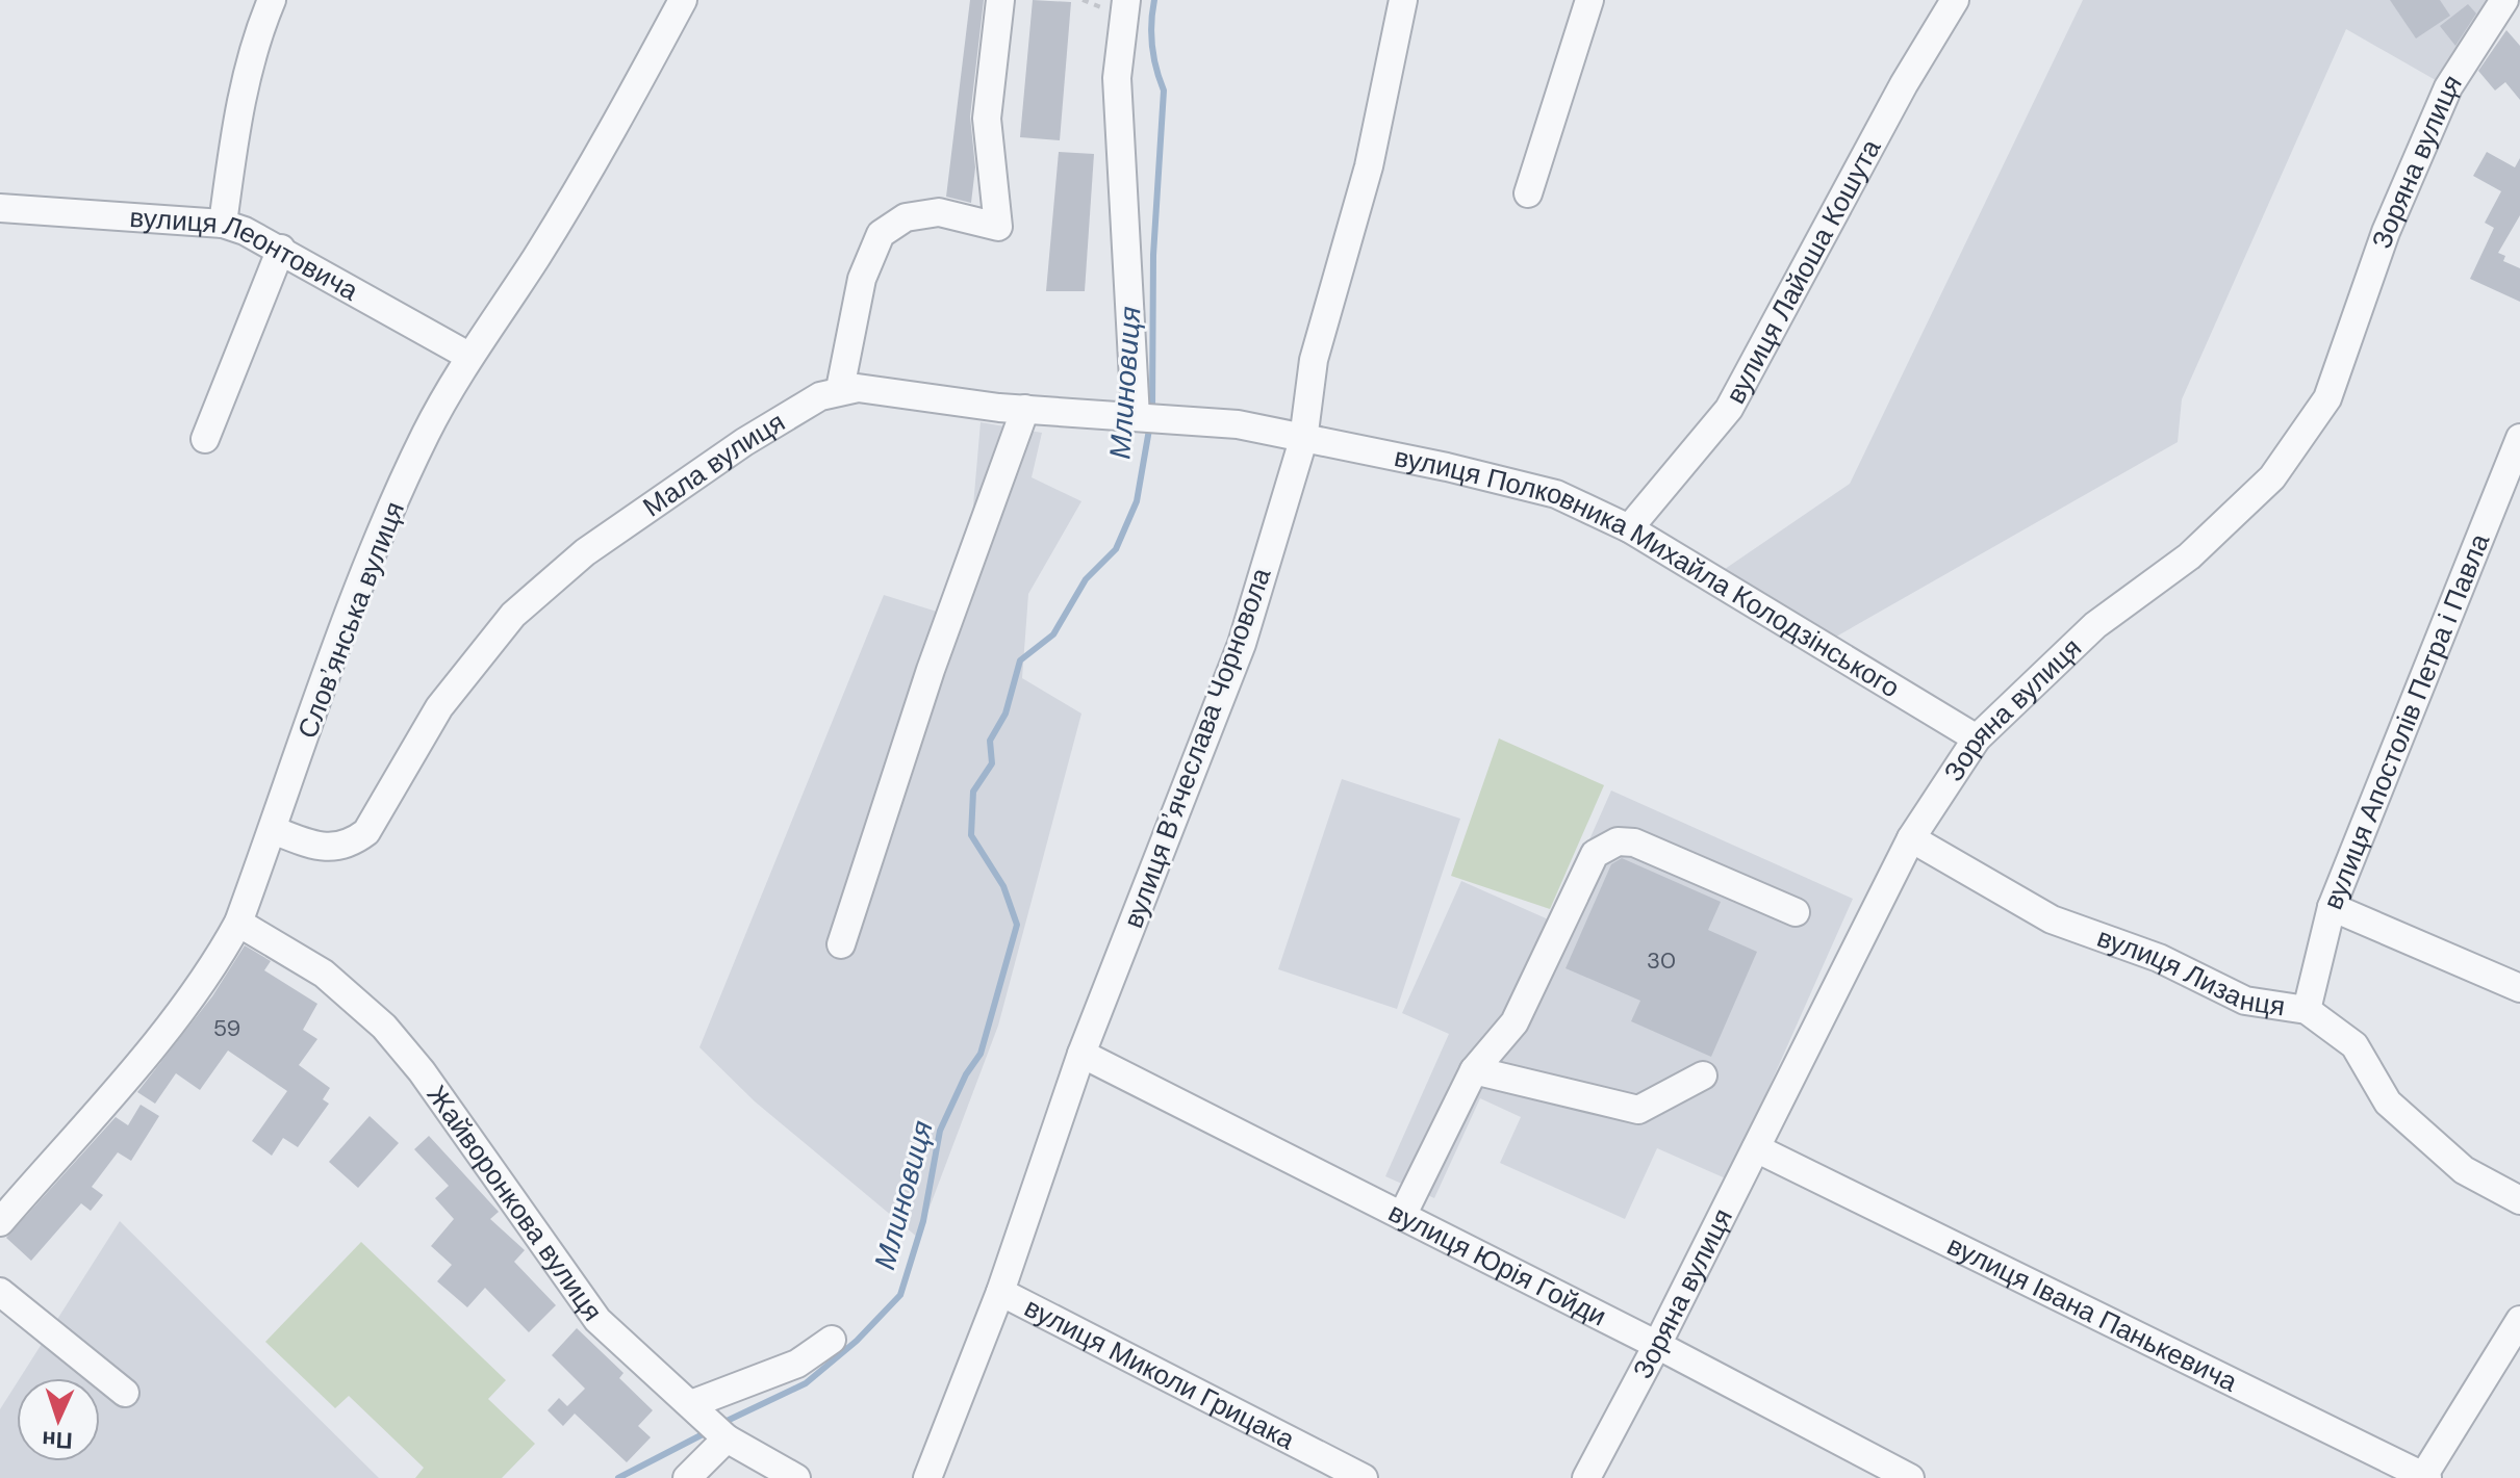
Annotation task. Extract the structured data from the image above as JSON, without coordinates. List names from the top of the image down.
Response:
{
  "streets": {
    "street": [
      "Зоряна вулиця",
      "вулиця Леонтовича",
      "вулиця Лайоша Кошута",
      "Мала вулиця",
      "вулиця Полковника Михайла Колодзінського",
      "Словʼянська вулиця",
      "вулиця Апостолів Петра і Павла",
      "вулиця Вʼячеслава Чорновола",
      "вулиця Лизанця",
      "Жайворонкова вулиця",
      "вулиця Юрія Гойди",
      "вулиця Івана Панькевича",
      "вулиця Миколи Грицака"
    ]
  },
  "crossings": [
    ["Зоряна вулиця", "вулиця Полковника Михайла Колодзінського"],
    ["Зоряна вулиця", "вулиця Лизанця"],
    ["Зоряна вулиця", "вулиця Юрія Гойди"],
    ["Зоряна вулиця", "вулиця Івана Панькевича"],
    ["вулиця Леонтовича", "Словʼянська вулиця"],
    ["вулиця Лайоша Кошута", "вулиця Полковника Михайла Колодзінського"],
    ["Мала вулиця", "вулиця Полковника Михайла Колодзінського"],
    ["Мала вулиця", "Словʼянська вулиця"],
    ["Мала вулиця", "вулиця Вʼячеслава Чорновола"],
    ["вулиця Полковника Михайла Колодзінського", "вулиця Вʼячеслава Чорновола"],
    ["Словʼянська вулиця", "Жайворонкова вулиця"],
    ["вулиця Апостолів Петра і Павла", "вулиця Лизанця"],
    ["вулиця Вʼячеслава Чорновола", "вулиця Юрія Гойди"],
    ["вулиця Вʼячеслава Чорновола", "вулиця Миколи Грицака"]
  ],
  "water": ["Млиновиця"],
  "house_numbers": ["30", "59"],
  "north": "bottom"
}
